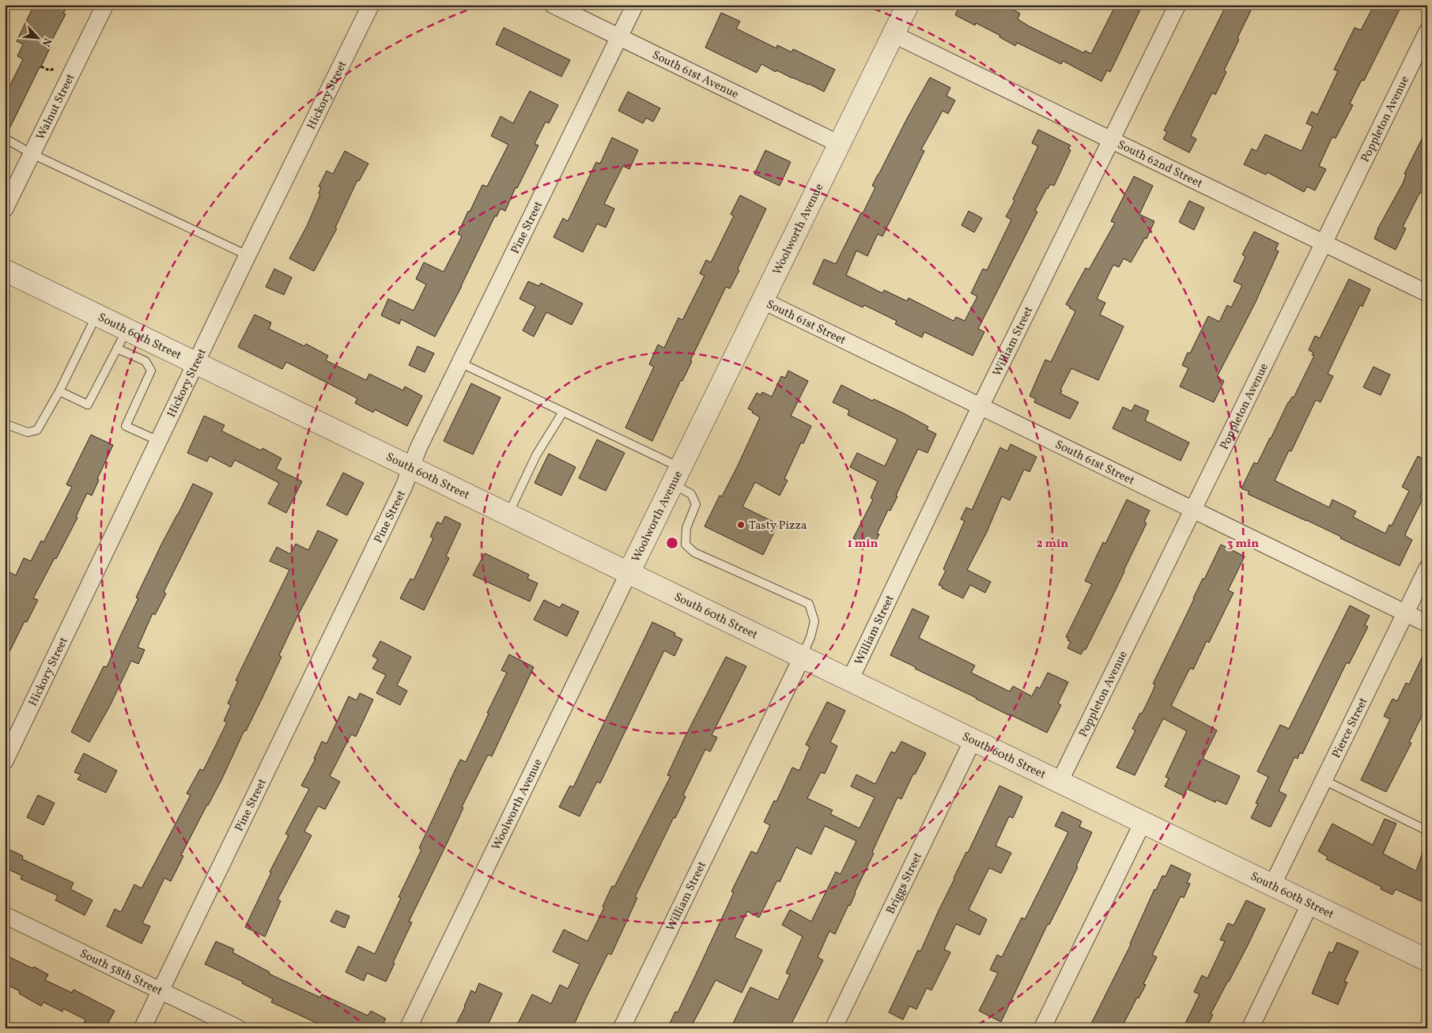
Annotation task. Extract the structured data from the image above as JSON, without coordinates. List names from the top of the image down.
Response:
{
  "streets": {
    "main road": ["Woolworth Avenue", "South 60th Street"],
    "street": [
      "South 61st Avenue",
      "Hickory Street",
      "Walnut Street",
      "Poppleton Avenue",
      "South 62nd Street",
      "Pine Street",
      "South 61st Street",
      "William Street",
      "Pierce Street",
      "Briggs Street",
      "South 58th Street"
    ]
  },
  "crossings": [
    ["South 61st Avenue", "Pine Street"],
    ["South 61st Avenue", "Woolworth Avenue"],
    ["Hickory Street", "South 60th Street"],
    ["Poppleton Avenue", "South 62nd Street"],
    ["Poppleton Avenue", "South 61st Street"],
    ["Poppleton Avenue", "South 60th Street"],
    ["South 62nd Street", "Woolworth Avenue"],
    ["South 62nd Street", "William Street"],
    ["Pine Street", "South 60th Street"],
    ["Pine Street", "South 58th Street"],
    ["Woolworth Avenue", "South 61st Street"],
    ["Woolworth Avenue", "South 60th Street"],
    ["South 61st Street", "William Street"],
    ["South 61st Street", "Pierce Street"],
    ["South 60th Street", "William Street"],
    ["South 60th Street", "Pierce Street"],
    ["South 60th Street", "Briggs Street"]
  ],
  "places": ["Tasty Pizza"],
  "north": "bottom right",
  "rings": ["1 min", "2 min", "3 min"]
}
